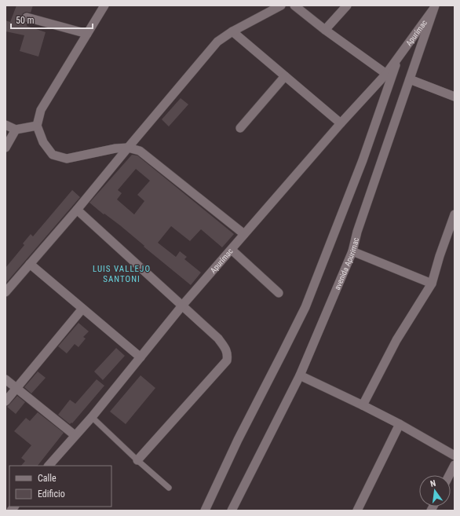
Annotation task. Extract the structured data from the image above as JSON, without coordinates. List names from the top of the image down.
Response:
{
  "streets": {
    "street": ["Apurímac", "avenida Apurimac"]
  },
  "crossings": [
    ["Apurímac", "avenida Apurimac"]
  ],
  "districts": ["LUIS VALLEJO SANTONI"],
  "legend": ["Calle", "Edificio"],
  "scale_bar": "50 m",
  "north": "top"
}
